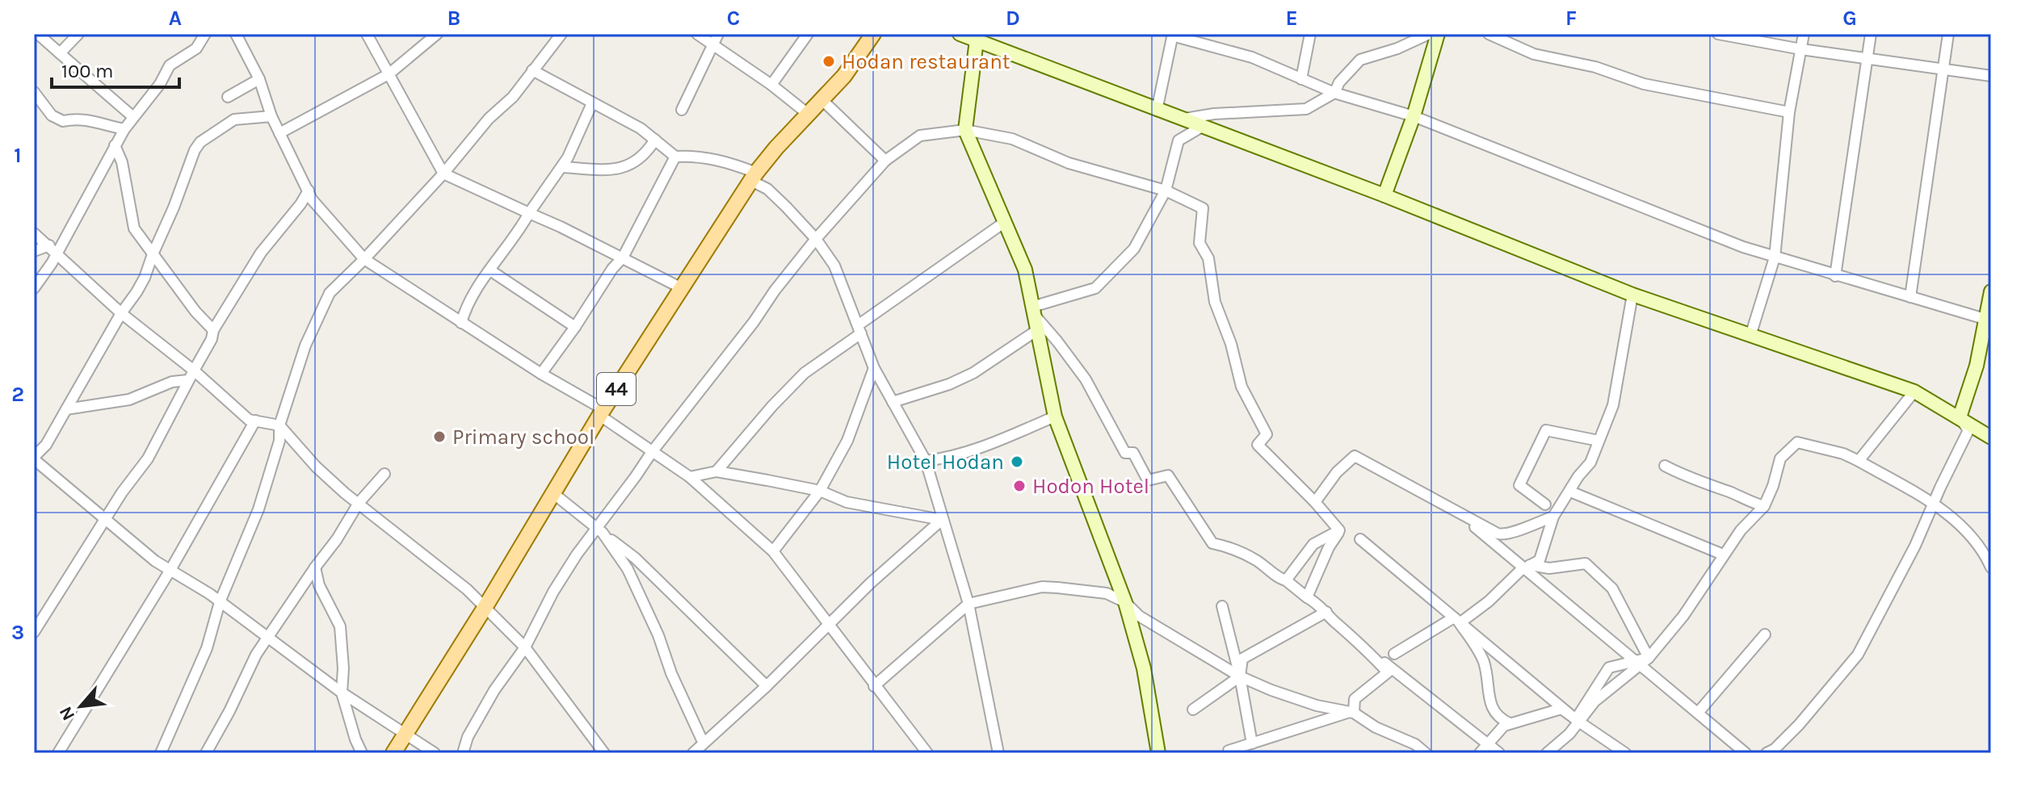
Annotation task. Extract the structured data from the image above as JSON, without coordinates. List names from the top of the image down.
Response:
{
  "streets": {
    "main road": ["44"]
  },
  "places": [
    "Hodan restaurant",
    "Primary school",
    "Hotel Hodan",
    "Hodon Hotel"
  ],
  "scale_bar": "100 m",
  "north": "bottom left",
  "grid": {
    "columns": [
      "A",
      "B",
      "C",
      "D",
      "E",
      "F",
      "G"
    ],
    "rows": ["1", "2", "3"]
  }
}
